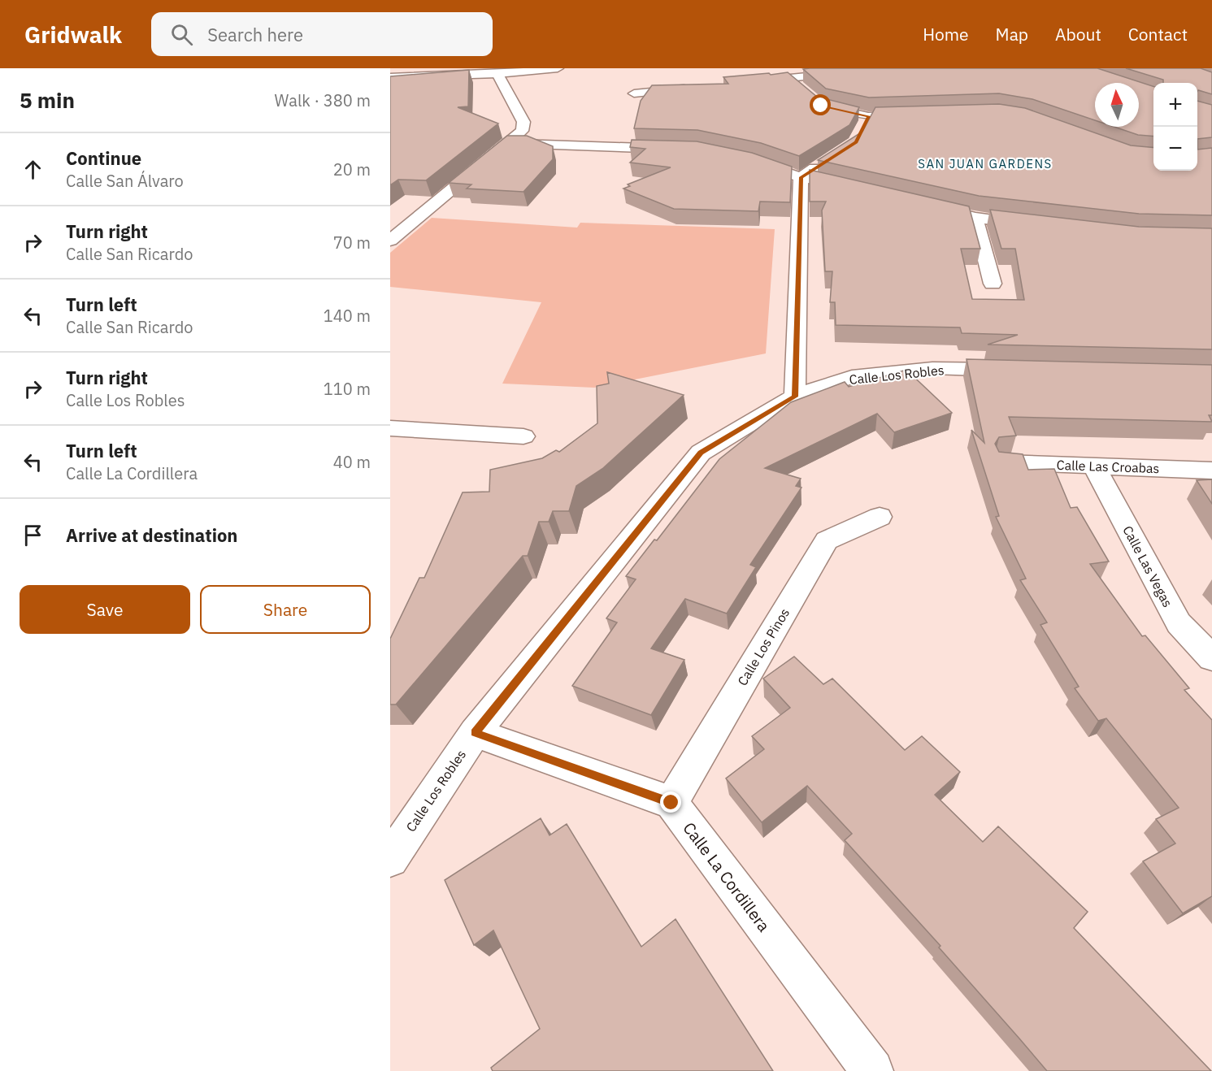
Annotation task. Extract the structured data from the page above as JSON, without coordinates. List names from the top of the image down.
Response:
{
  "streets": {
    "street": [
      "Calle Los Robles",
      "Calle Las Croabas",
      "Calle Las Vegas",
      "Calle Los Pinos",
      "Calle La Cordillera"
    ]
  },
  "crossings": [
    ["Calle Las Croabas", "Calle Las Vegas"],
    ["Calle Los Pinos", "Calle La Cordillera"]
  ],
  "districts": ["SAN JUAN GARDENS"],
  "north": "top",
  "page": {
    "header": "Gridwalk",
    "search": "Search here",
    "nav": [
      "Home",
      "Map",
      "About",
      "Contact"
    ],
    "heading": ["5 min", "Walk · 380 m"],
    "map_buttons": ["+", "−"],
    "list": [
      ["Continue", "Calle San Álvaro", "20 m"],
      ["Turn right", "Calle San Ricardo", "70 m"],
      ["Turn left", "Calle San Ricardo", "140 m"],
      ["Turn right", "Calle Los Robles", "110 m"],
      ["Turn left", "Calle La Cordillera", "40 m"],
      "Arrive at destination"
    ],
    "buttons": ["Save", "Share"]
  }
}
